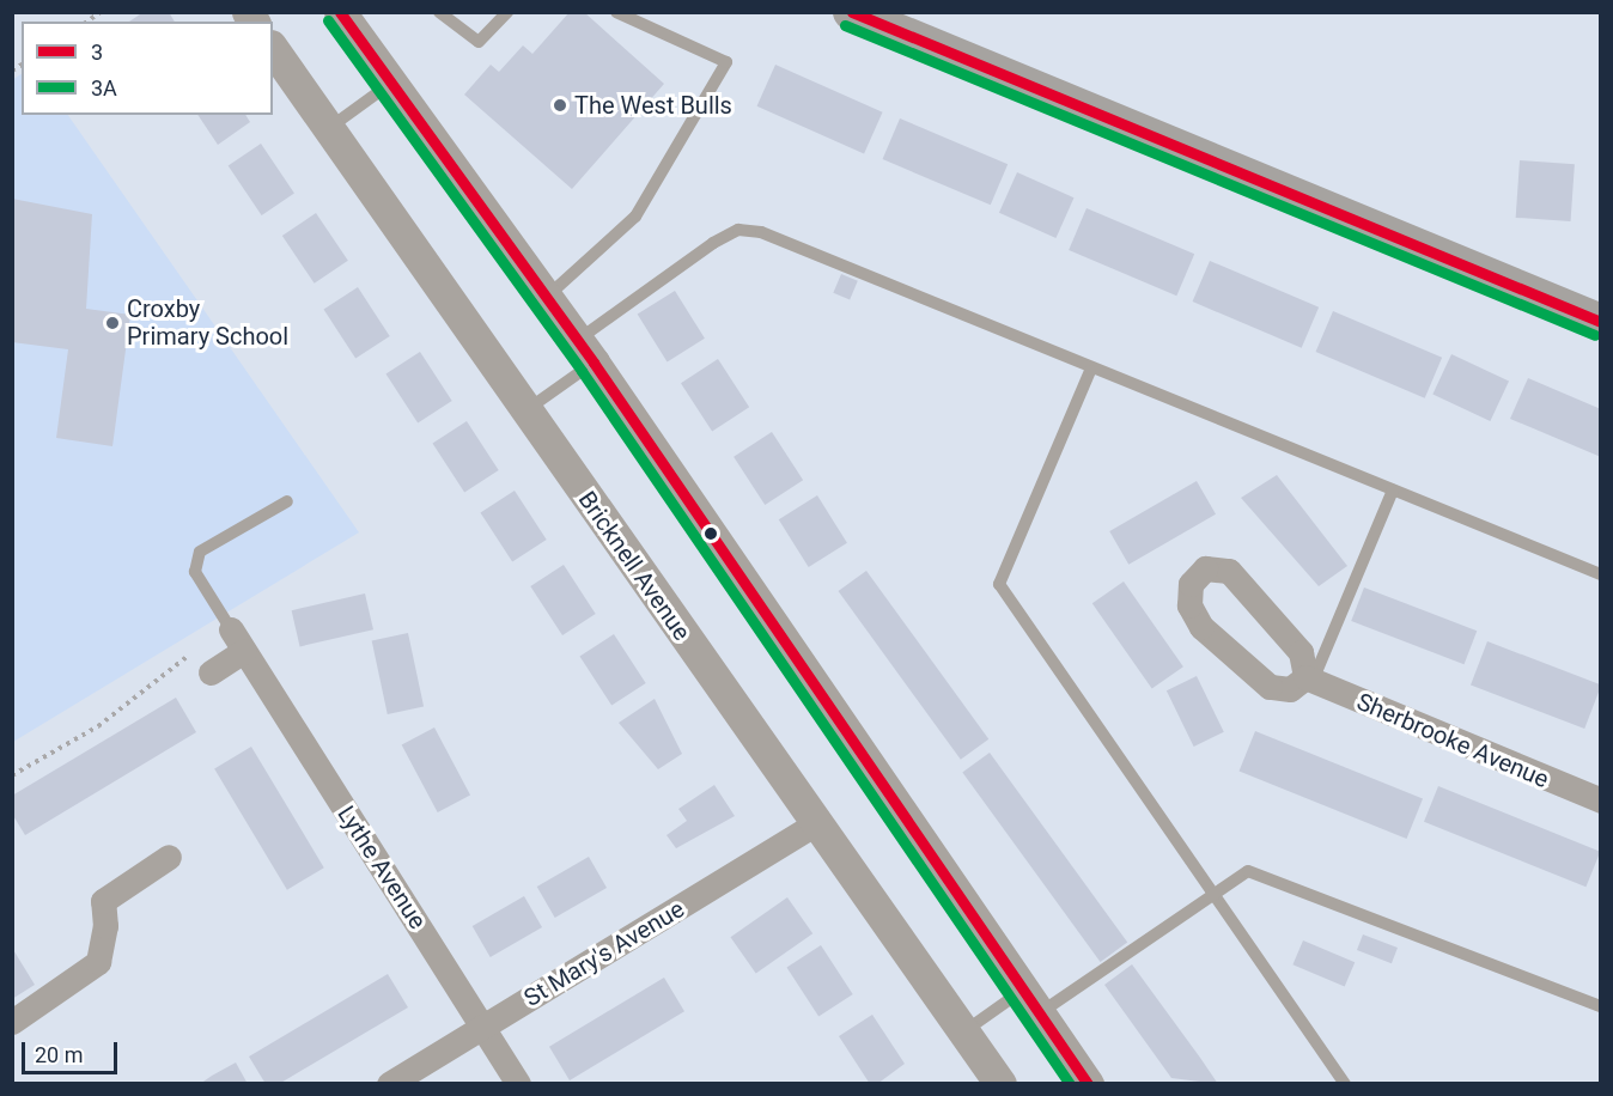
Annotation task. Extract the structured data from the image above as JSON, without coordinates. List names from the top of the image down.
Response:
{
  "streets": {
    "street": [
      "Bricknell Avenue",
      "Sherbrooke Avenue",
      "Lythe Avenue",
      "St Mary's Avenue"
    ]
  },
  "crossings": [
    ["Bricknell Avenue", "St Mary's Avenue"],
    ["Lythe Avenue", "St Mary's Avenue"]
  ],
  "places": ["The West Bulls", "Croxby Primary School"],
  "lines": ["transit line 3", "transit line 3A"],
  "legend": ["3", "3A"],
  "scale_bar": "20 m"
}
